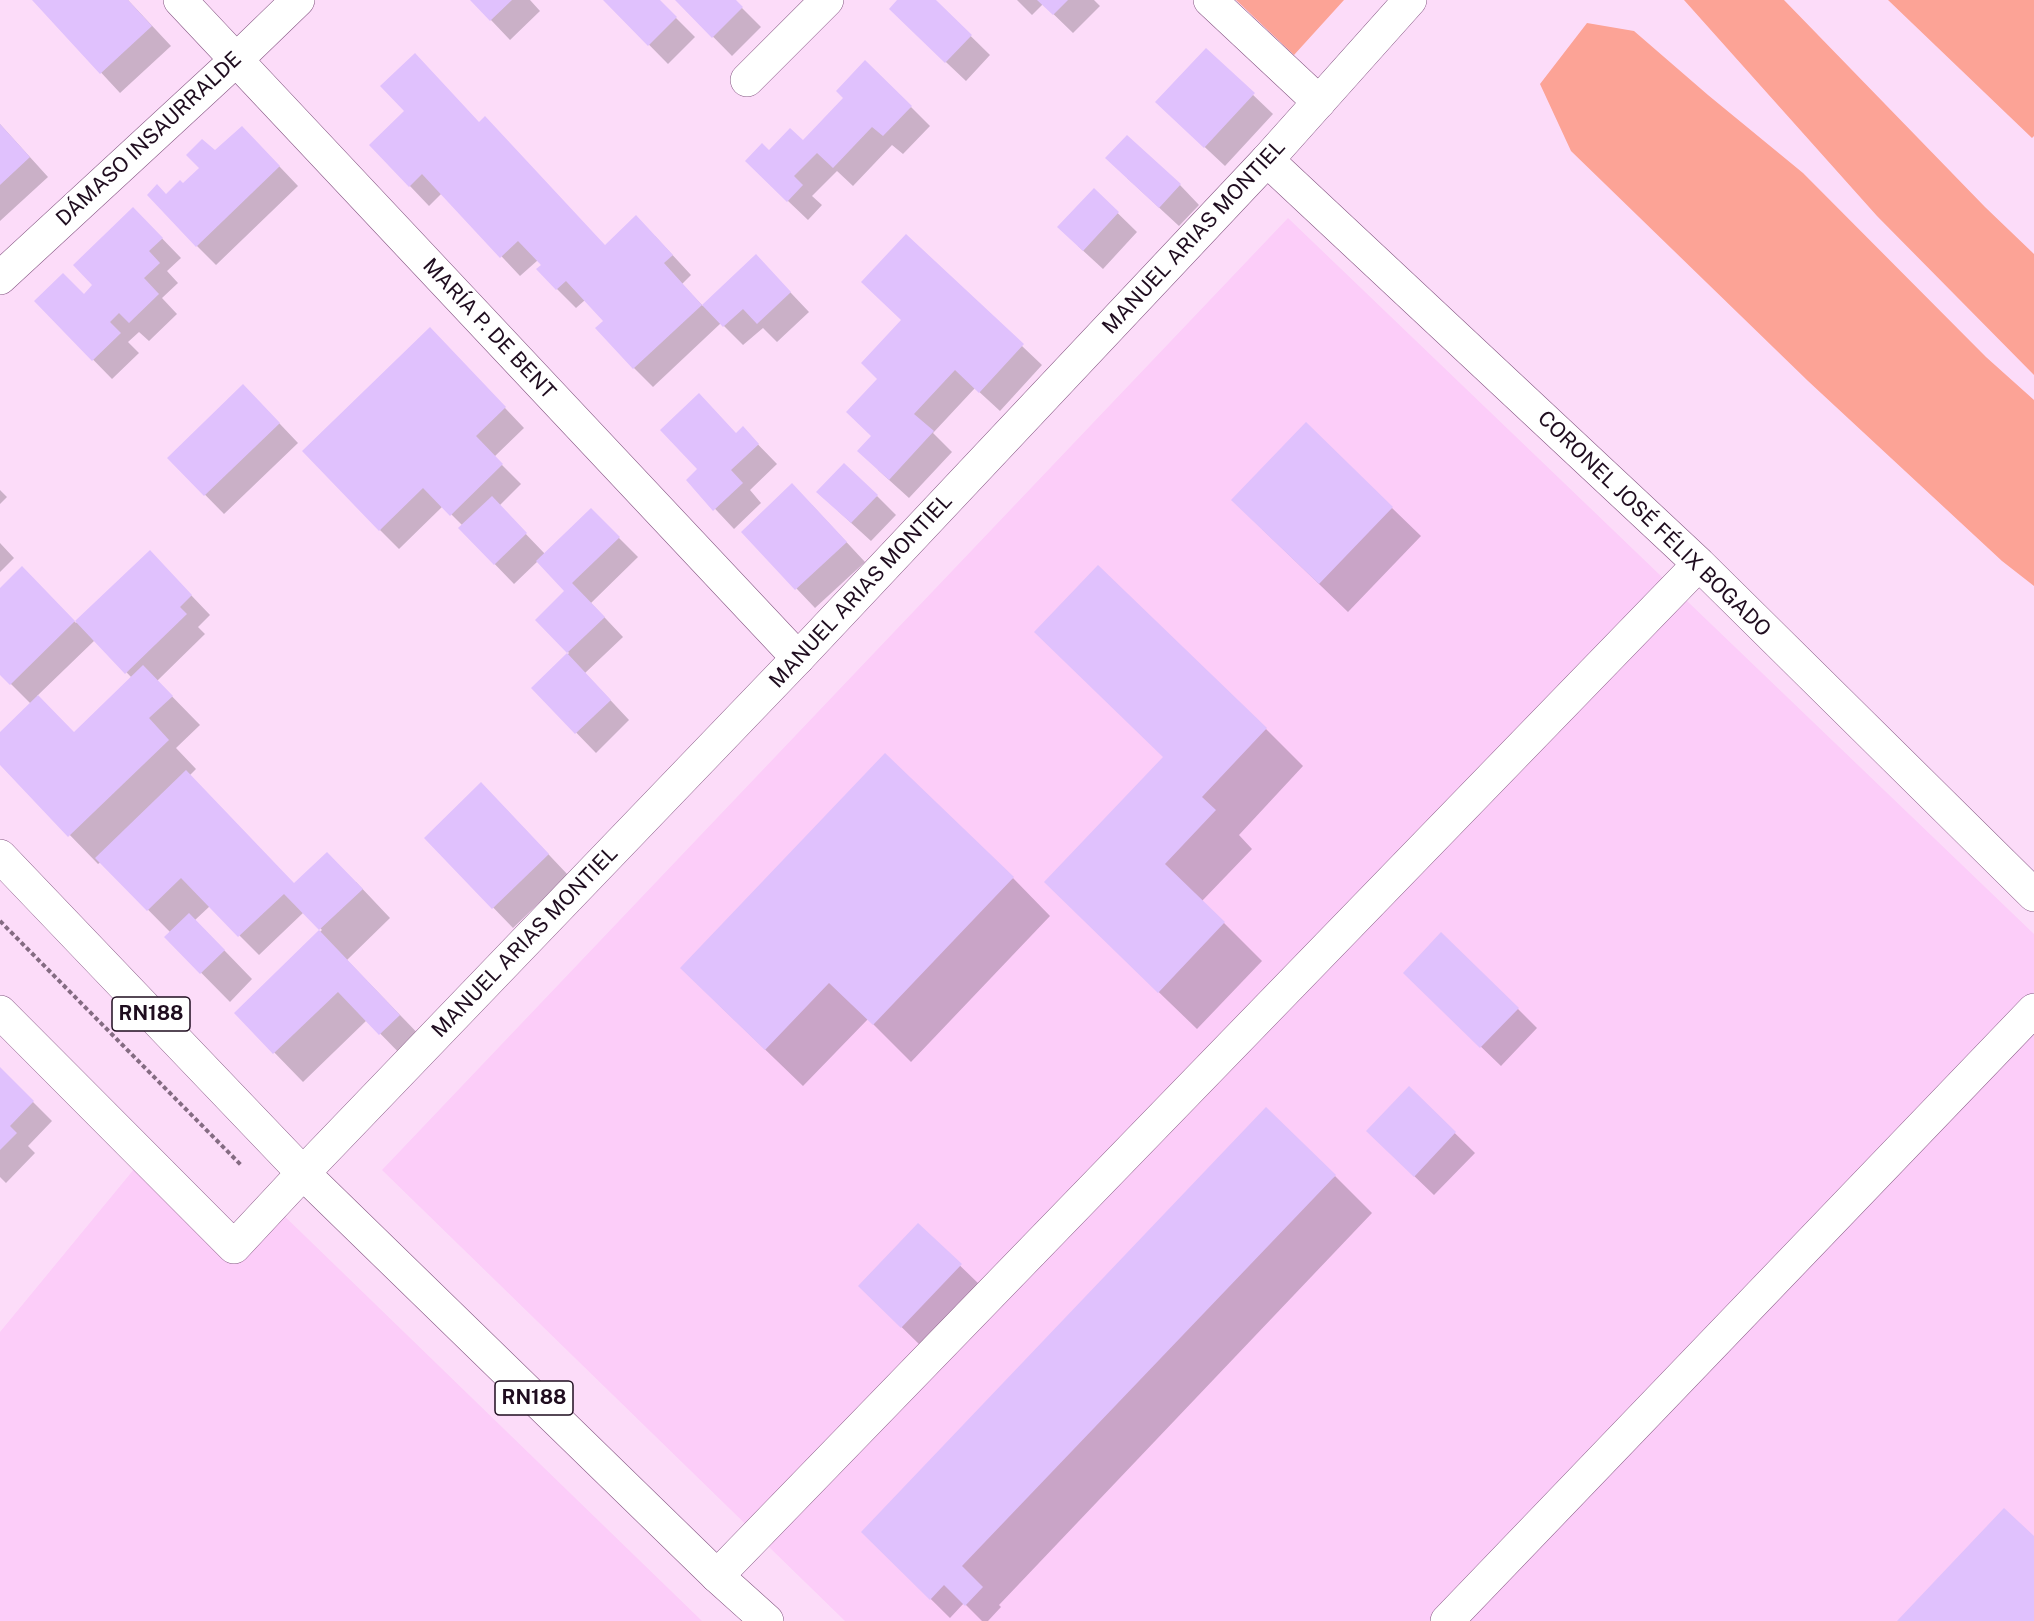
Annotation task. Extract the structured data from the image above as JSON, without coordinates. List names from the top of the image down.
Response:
{
  "streets": {
    "street": [
      "DÁMASO INSAURRALDE",
      "MANUEL ARIAS MONTIEL",
      "MARÍA P. DE BENT",
      "CORONEL JOSÉ FÉLIX BOGADO",
      "RN188"
    ]
  },
  "crossings": [
    ["DÁMASO INSAURRALDE", "MARÍA P. DE BENT"],
    ["MANUEL ARIAS MONTIEL", "MARÍA P. DE BENT"],
    ["MANUEL ARIAS MONTIEL", "CORONEL JOSÉ FÉLIX BOGADO"],
    ["MANUEL ARIAS MONTIEL", "RN188"]
  ]
}
